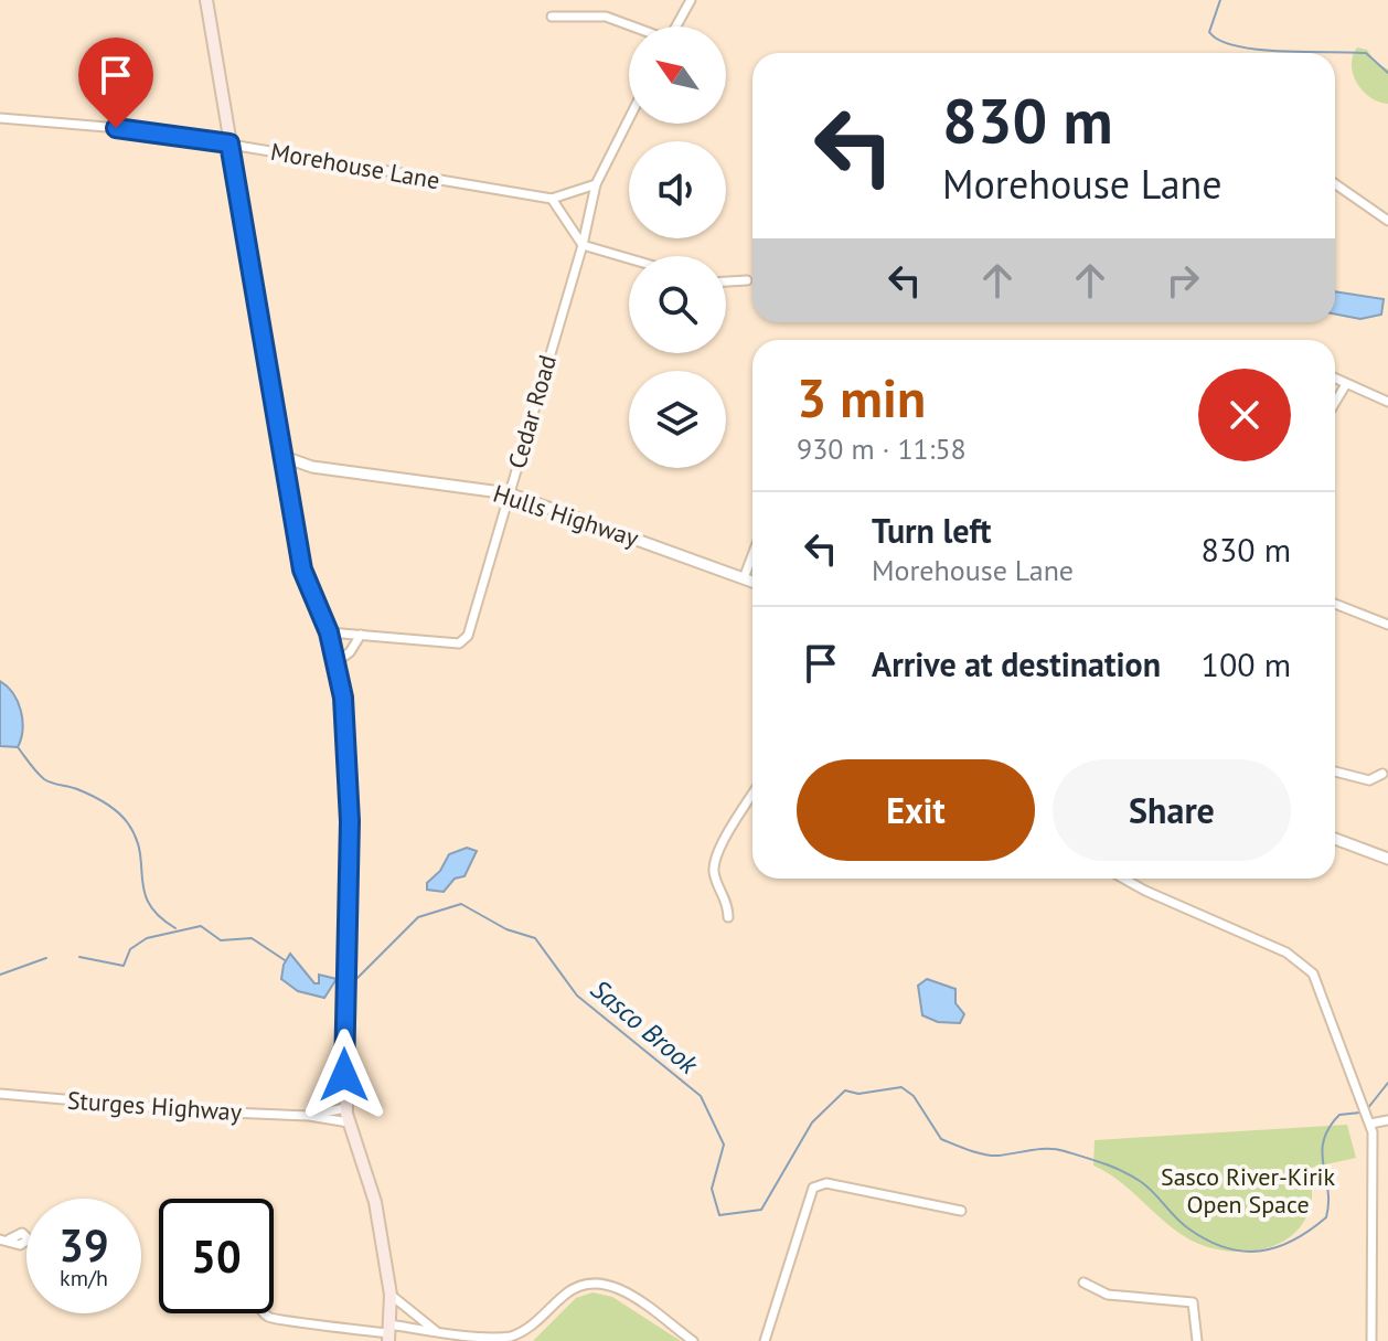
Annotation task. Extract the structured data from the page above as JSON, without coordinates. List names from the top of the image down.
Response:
{
  "streets": {
    "street": [
      "Morehouse Lane",
      "Cedar Road",
      "Hulls Highway",
      "Sturges Highway"
    ]
  },
  "crossings": [
    ["Morehouse Lane", "Cedar Road"],
    ["Cedar Road", "Hulls Highway"]
  ],
  "water": ["Sasco Brook"],
  "parks": ["Sasco River-Kirik Open Space"],
  "north": "top left",
  "page": {
    "turn": ["830 m", "Morehouse Lane"],
    "heading": ["3 min", "930 m · 11:58"],
    "list": [
      {
        "name": "Turn left",
        "note": "Morehouse Lane",
        "value": "830 m"
      },
      {
        "name": "Arrive at destination",
        "value": "100 m"
      }
    ],
    "buttons": ["Exit", "Share"],
    "speed": "39 km/h",
    "limit": "50"
  }
}
